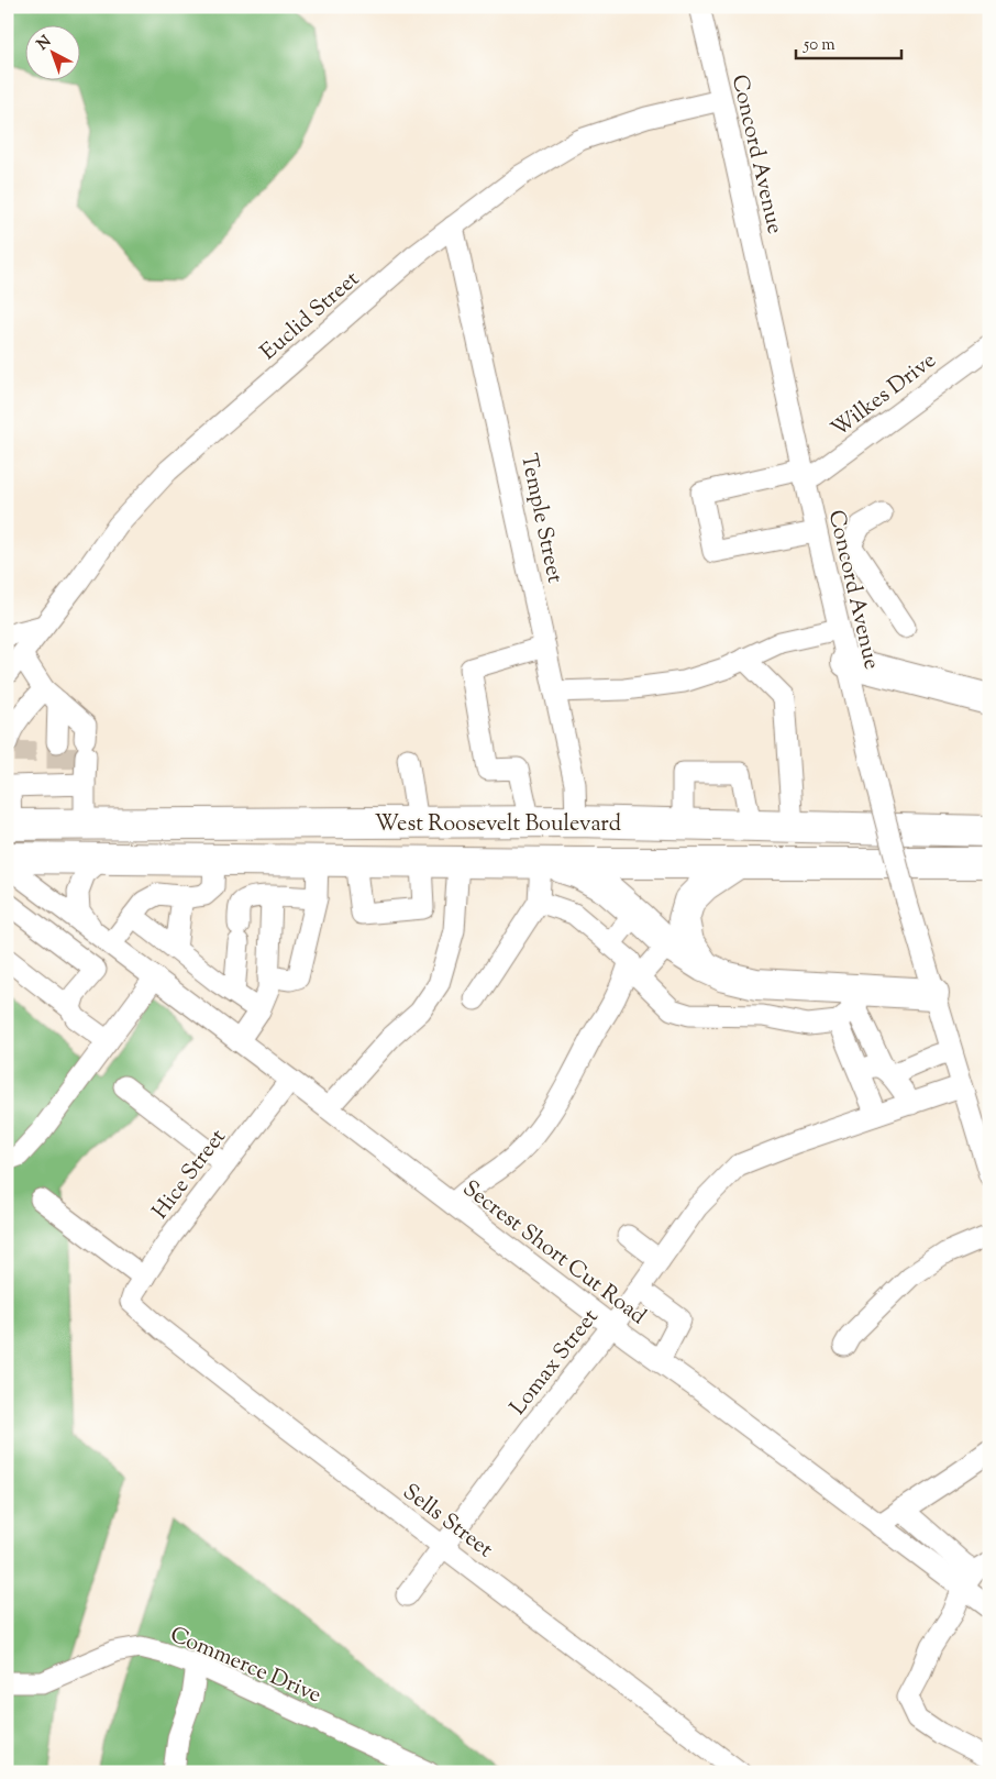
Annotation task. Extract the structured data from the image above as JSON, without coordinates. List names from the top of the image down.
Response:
{
  "streets": {
    "highway": ["West Roosevelt Boulevard"],
    "street": [
      "Concord Avenue",
      "Euclid Street",
      "Wilkes Drive",
      "Temple Street",
      "Hice Street",
      "Secrest Short Cut Road",
      "Lomax Street",
      "Sells Street",
      "Commerce Drive"
    ]
  },
  "crossings": [
    ["Concord Avenue", "Euclid Street"],
    ["Concord Avenue", "Wilkes Drive"],
    ["Concord Avenue", "Lomax Street"],
    ["Euclid Street", "Temple Street"],
    ["Temple Street", "West Roosevelt Boulevard"],
    ["West Roosevelt Boulevard", "Secrest Short Cut Road"],
    ["Hice Street", "Secrest Short Cut Road"],
    ["Hice Street", "Sells Street"],
    ["Secrest Short Cut Road", "Lomax Street"],
    ["Lomax Street", "Sells Street"]
  ],
  "scale_bar": "50 m",
  "north": "top left"
}
